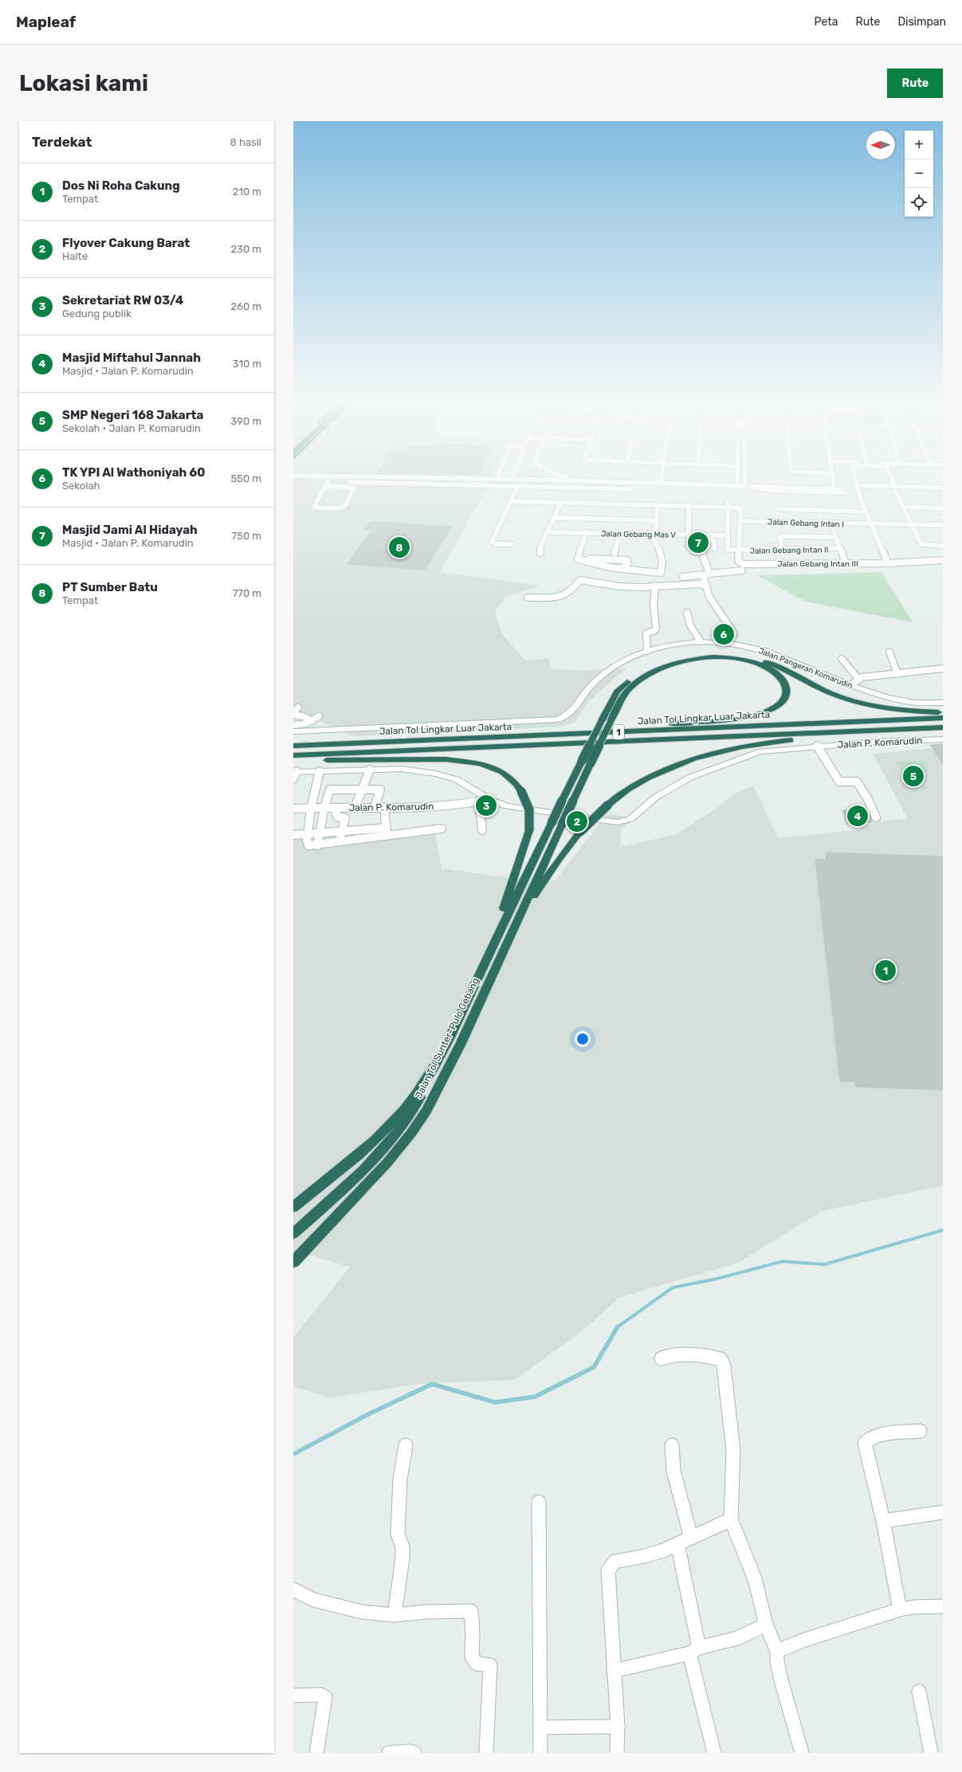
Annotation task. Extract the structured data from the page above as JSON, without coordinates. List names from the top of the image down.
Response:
{
  "streets": {
    "highway": ["Jalan Tol Lingkar Luar Jakarta", "1", "Jalan Tol Sunter–Pulo Gebang"],
    "street": [
      "Jalan Gebang Intan I",
      "Jalan Gebang Mas V",
      "Jalan Gebang Intan II",
      "Jalan Gebang Intan III",
      "Jalan Pangeran Komarudin",
      "Jalan P. Komarudin"
    ]
  },
  "crossings": [
    ["Jalan Gebang Intan II", "Jalan Gebang Intan III"]
  ],
  "north": "left",
  "page": {
    "header": "Mapleaf",
    "nav": ["Peta", "Rute", "Disimpan"],
    "buttons": "Rute",
    "title": "Lokasi kami",
    "heading": ["Terdekat", "8 hasil"],
    "map_buttons": ["+", "−"],
    "list": [
      {
        "mark": "1",
        "name": "Dos Ni Roha Cakung",
        "note": "Tempat",
        "value": "210 m"
      },
      {
        "mark": "2",
        "name": "Flyover Cakung Barat",
        "note": "Halte",
        "value": "230 m"
      },
      {
        "mark": "3",
        "name": "Sekretariat RW 03/4",
        "note": "Gedung publik",
        "value": "260 m"
      },
      {
        "mark": "4",
        "name": "Masjid Miftahul Jannah",
        "note": "Masjid · Jalan P. Komarudin",
        "value": "310 m"
      },
      {
        "mark": "5",
        "name": "SMP Negeri 168 Jakarta",
        "note": "Sekolah · Jalan P. Komarudin",
        "value": "390 m"
      },
      {
        "mark": "6",
        "name": "TK YPI Al Wathoniyah 60",
        "note": "Sekolah",
        "value": "550 m"
      },
      {
        "mark": "7",
        "name": "Masjid Jami Al Hidayah",
        "note": "Masjid · Jalan P. Komarudin",
        "value": "750 m"
      },
      {
        "mark": "8",
        "name": "PT Sumber Batu",
        "note": "Tempat",
        "value": "770 m"
      }
    ],
    "pins": [
      "7",
      "8",
      "6",
      "5",
      "3",
      "4",
      "2",
      "1"
    ]
  }
}
